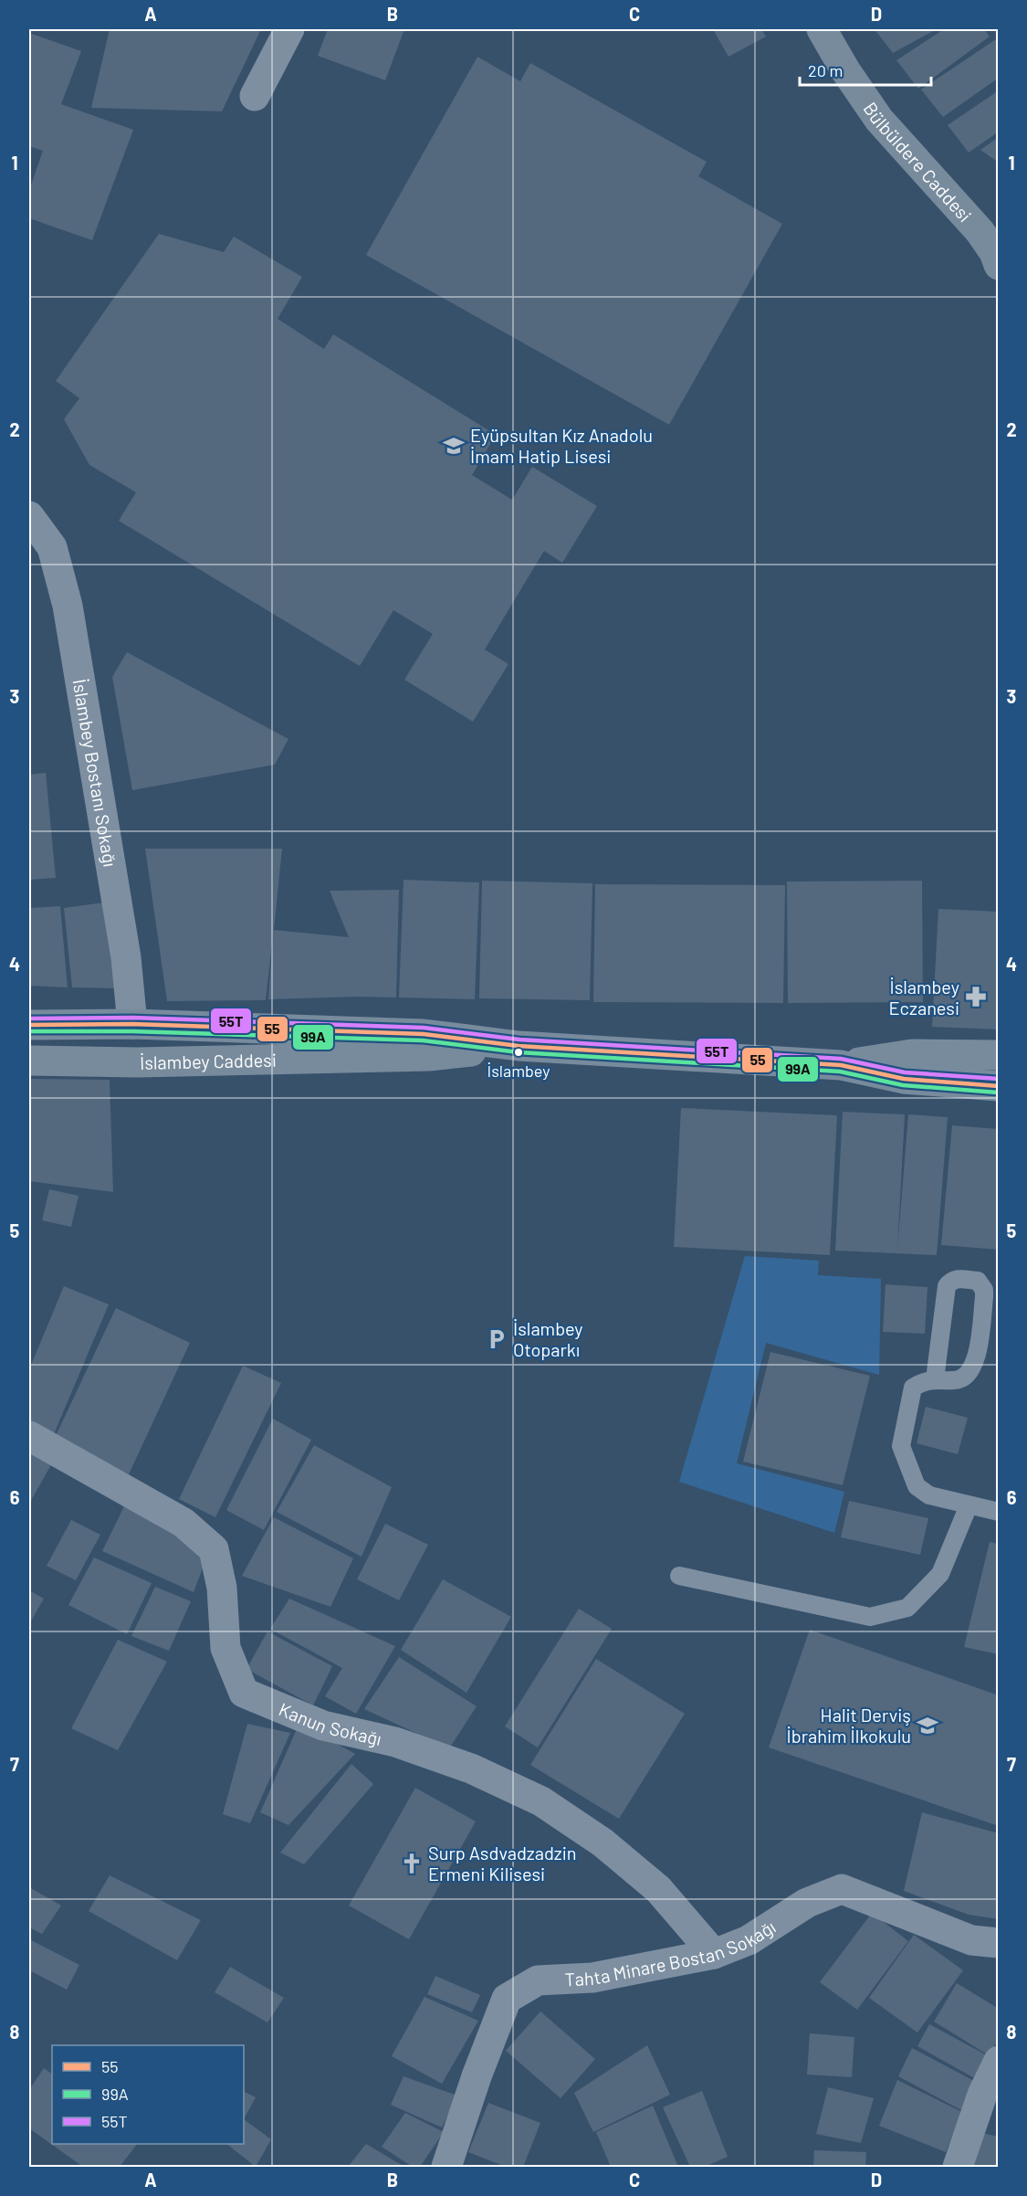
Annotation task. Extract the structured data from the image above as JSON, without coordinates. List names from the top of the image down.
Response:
{
  "streets": {
    "main road": ["Bülbüldere Caddesi", "İslambey Caddesi"],
    "street": ["İslambey Bostanı Sokağı", "Kanun Sokağı", "Tahta Minare Bostan Sokağı"]
  },
  "crossings": [
    ["İslambey Bostanı Sokağı", "İslambey Caddesi"],
    ["Kanun Sokağı", "Tahta Minare Bostan Sokağı"]
  ],
  "places": {
    "school or university": ["Eyüpsultan Kız Anadolu İmam Hatip Lisesi", "Halit Derviş İbrahim İlkokulu"],
    "pharmacy": ["İslambey Eczanesi"],
    "other": ["İslambey"],
    "parking": ["İslambey Otoparkı"],
    "church": ["Surp Asdvadzadzin Ermeni Kilisesi"]
  },
  "lines": ["transit line 55T", "transit line 55", "transit line 99A"],
  "legend": ["55", "99A", "55T"],
  "scale_bar": "20 m",
  "grid": {
    "columns": [
      "A",
      "B",
      "C",
      "D"
    ],
    "rows": [
      "1",
      "2",
      "3",
      "4",
      "5",
      "6",
      "7",
      "8"
    ]
  }
}
